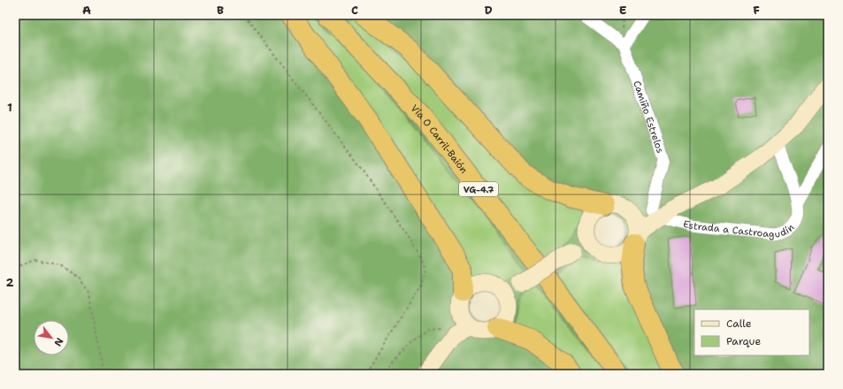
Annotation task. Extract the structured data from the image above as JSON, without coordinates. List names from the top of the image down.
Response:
{
  "streets": {
    "highway": ["Vía O Carril-Baión", "VG-4.7"],
    "street": ["Camiño Estrelos", "Estrada a Castroagudín"]
  },
  "crossings": [
    ["Camiño Estrelos", "Estrada a Castroagudín"]
  ],
  "legend": ["Calle", "Parque"],
  "north": "bottom right",
  "grid": {
    "columns": [
      "A",
      "B",
      "C",
      "D",
      "E",
      "F"
    ],
    "rows": ["1", "2"]
  }
}
